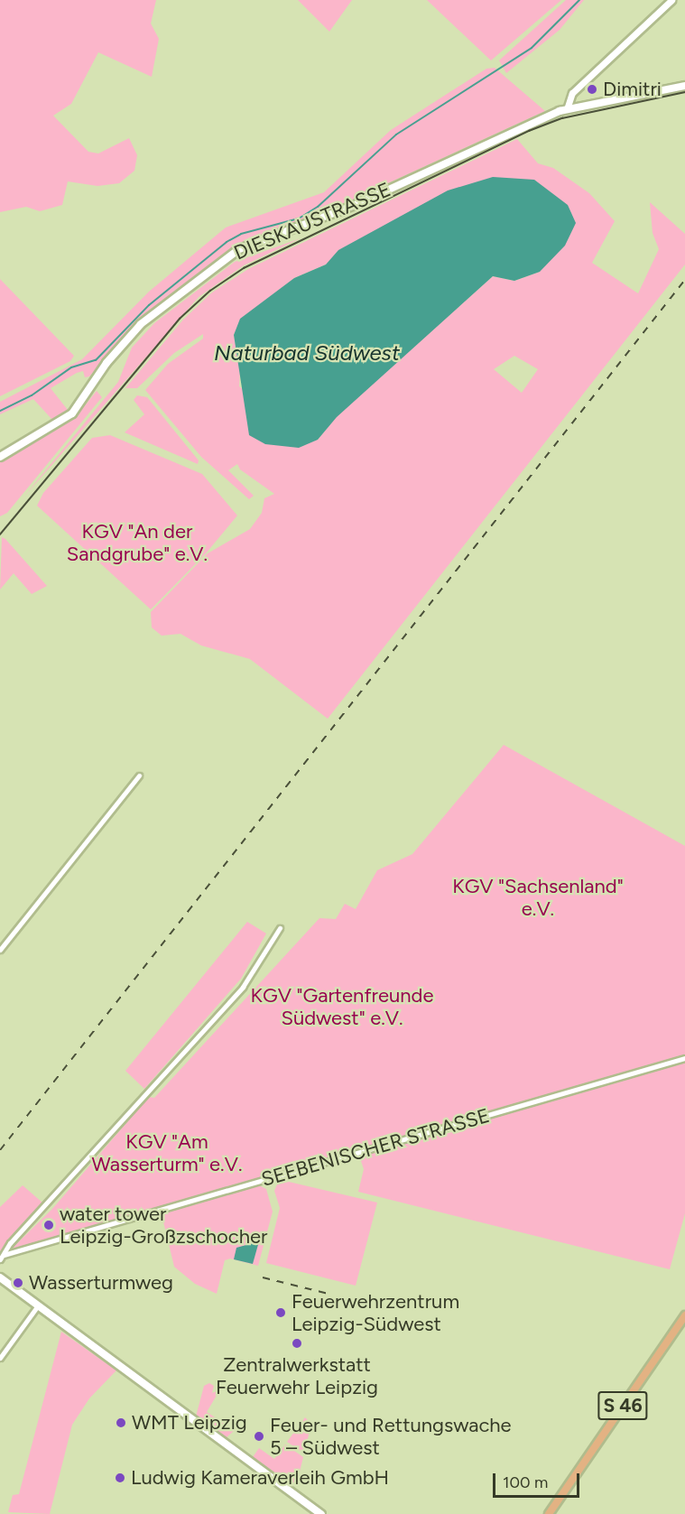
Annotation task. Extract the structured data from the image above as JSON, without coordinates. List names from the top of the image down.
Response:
{
  "streets": {
    "main road": ["DIESKAUSTRASSE", "S 46"],
    "street": ["SEEBENISCHER STRASSE"]
  },
  "water": ["Naturbad Südwest"],
  "parks": [
    "KGV \"An der Sandgrube\" e.V.",
    "KGV \"Sachsenland\" e.V.",
    "KGV \"Gartenfreunde Südwest\" e.V.",
    "KGV \"Am Wasserturm\" e.V."
  ],
  "places": [
    "Dimitri",
    "water tower Leipzig-Großzschocher",
    "Wasserturmweg",
    "Feuerwehrzentrum Leipzig-Südwest",
    "Zentralwerkstatt Feuerwehr Leipzig",
    "WMT Leipzig",
    "Feuer- und Rettungswache 5 – Südwest",
    "Ludwig Kameraverleih GmbH"
  ],
  "scale_bar": "100 m"
}
